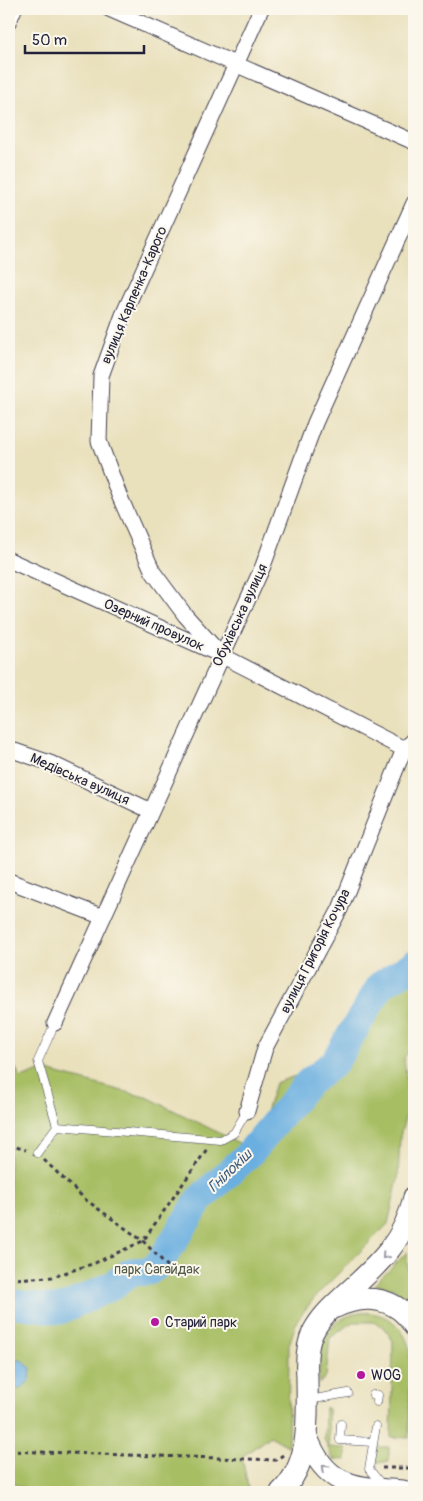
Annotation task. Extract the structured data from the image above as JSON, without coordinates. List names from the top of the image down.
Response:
{
  "streets": {
    "street": [
      "вулиця Карпенка-Карого",
      "Обухівська вулиця",
      "Озерний провулок",
      "Медівська вулиця",
      "вулиця Григорія Кочура"
    ]
  },
  "crossings": [
    ["вулиця Карпенка-Карого", "Обухівська вулиця"],
    ["вулиця Карпенка-Карого", "Озерний провулок"],
    ["Обухівська вулиця", "Озерний провулок"],
    ["Обухівська вулиця", "Медівська вулиця"],
    ["Озерний провулок", "вулиця Григорія Кочура"]
  ],
  "water": ["Гнілокіш"],
  "parks": ["парк Сагайдак"],
  "places": ["Старий парк", "WOG"],
  "scale_bar": "50 m"
}
